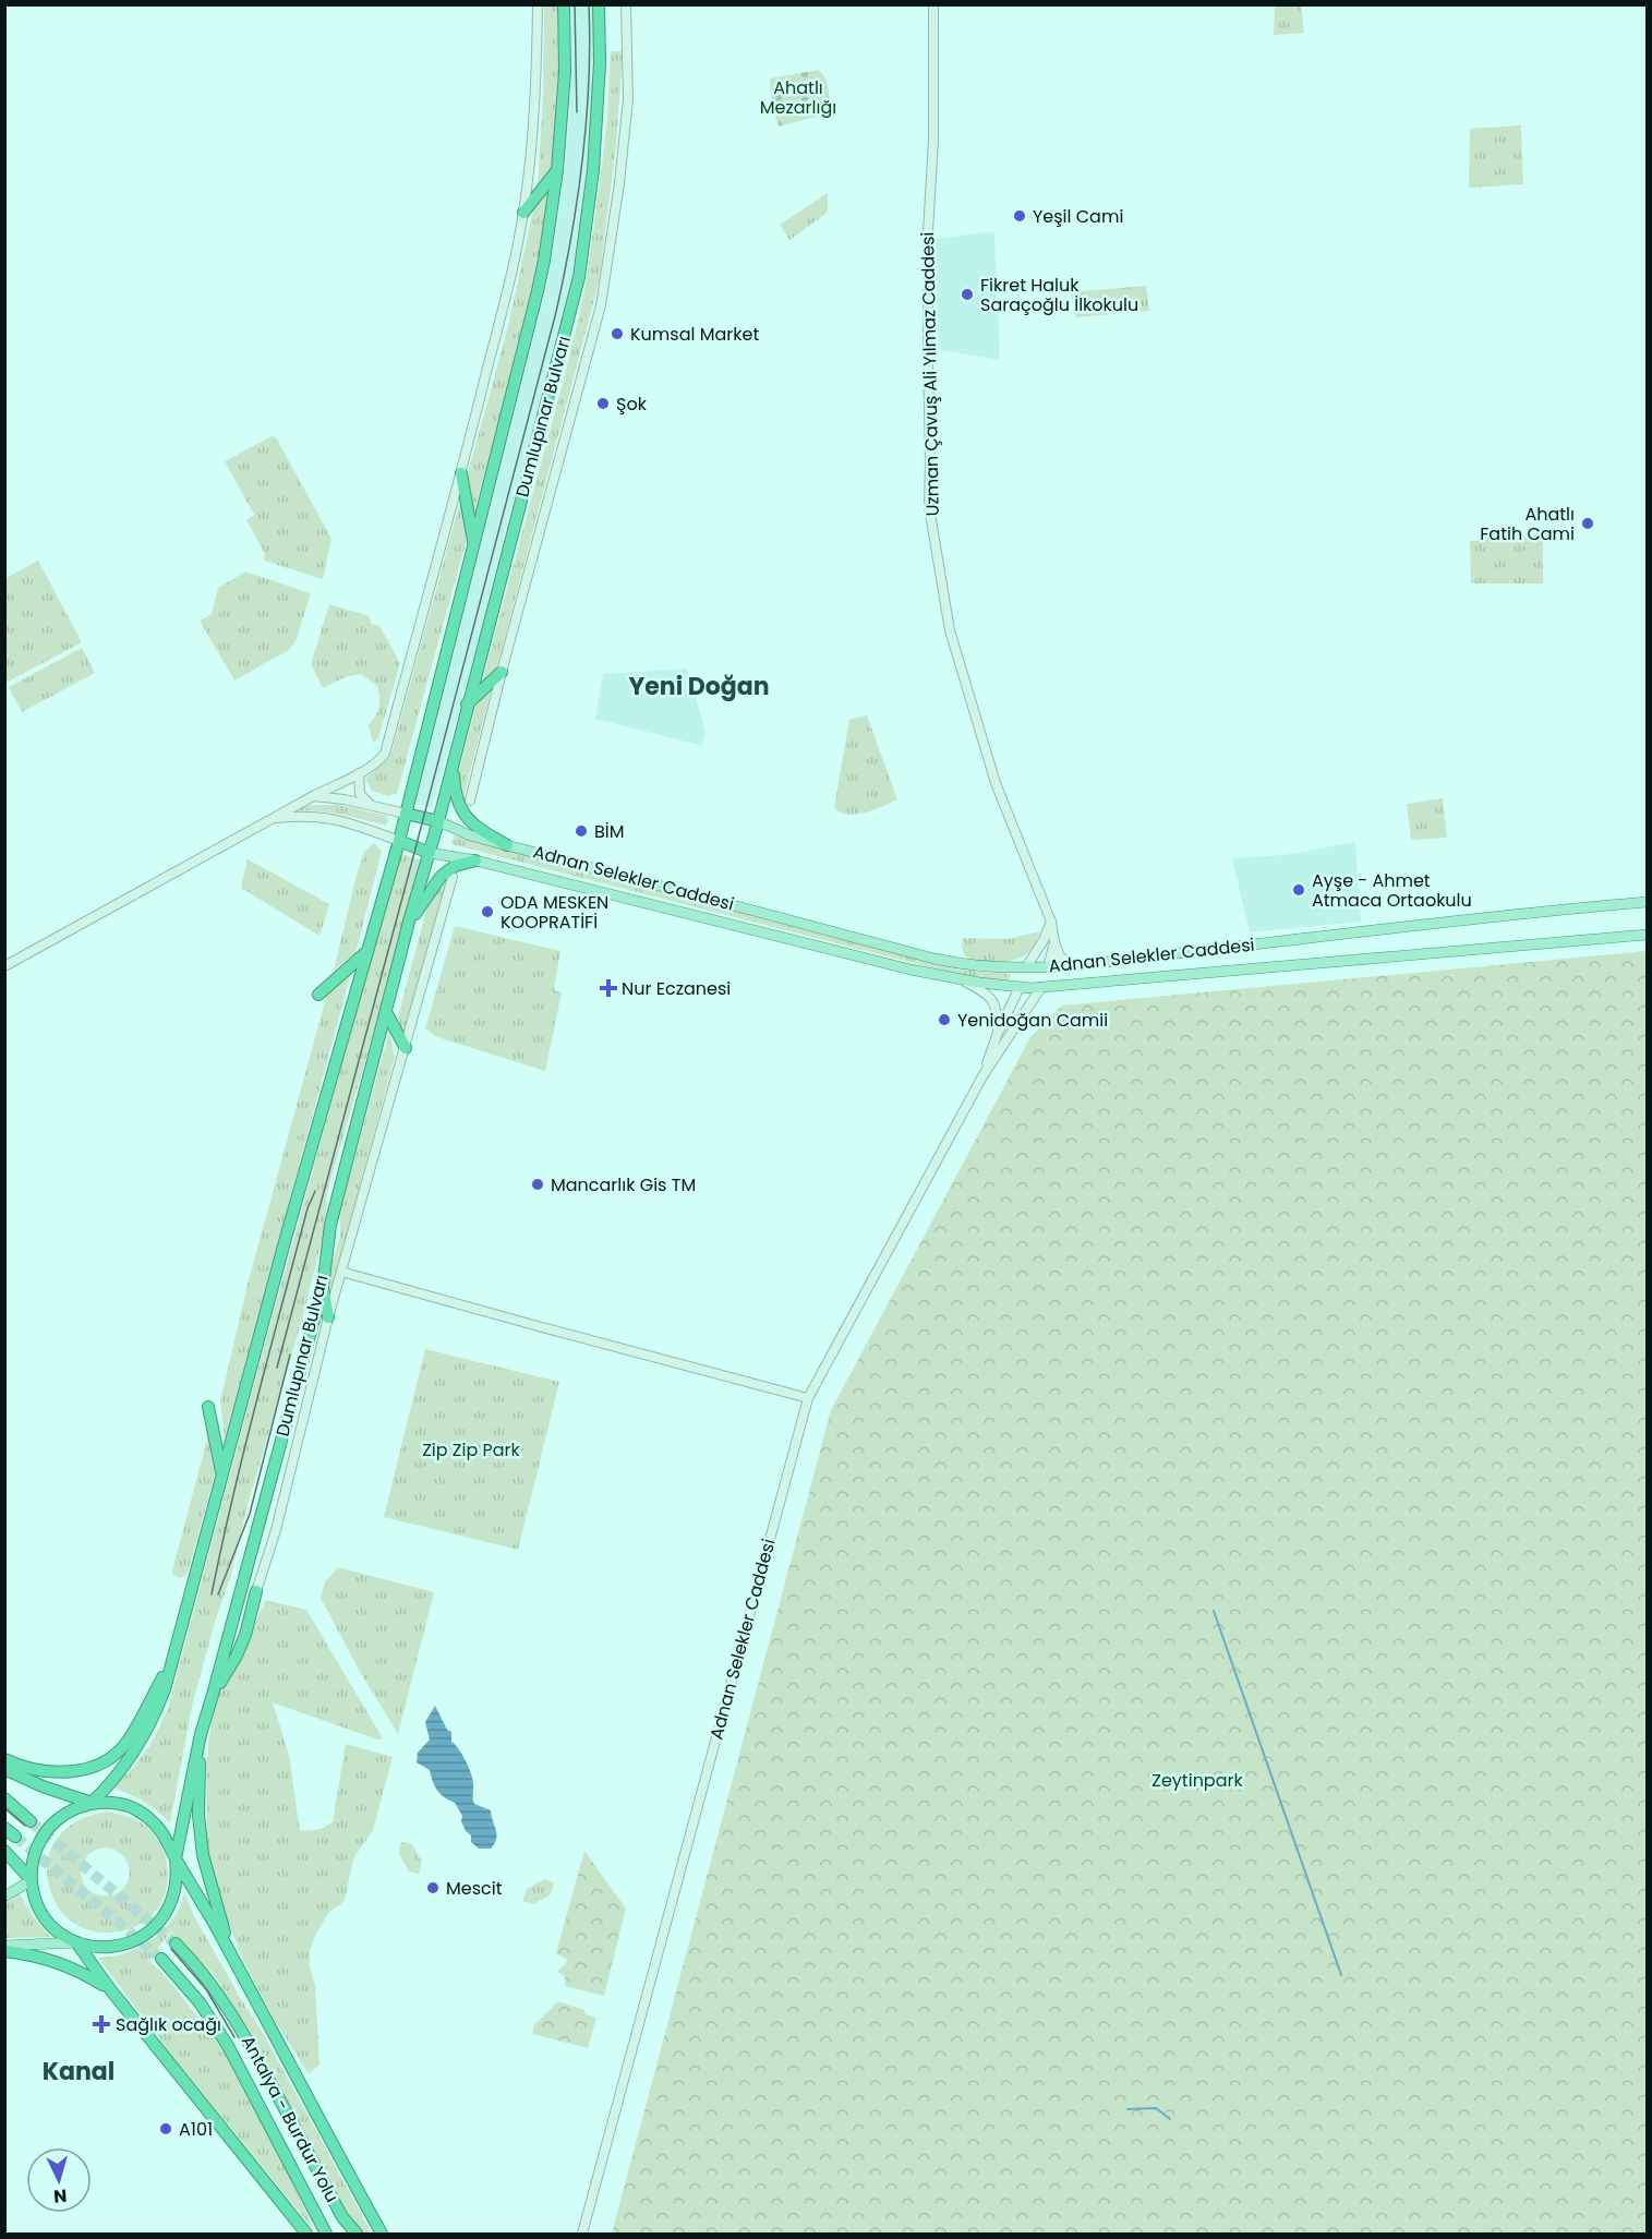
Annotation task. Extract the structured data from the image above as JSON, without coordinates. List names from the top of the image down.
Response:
{
  "streets": {
    "highway": ["Dumlupınar Bulvarı", "Antalya - Burdur Yolu"],
    "main road": ["Adnan Selekler Caddesi"],
    "street": ["Uzman Çavuş Ali Yılmaz Caddesi"]
  },
  "crossings": [
    ["Dumlupınar Bulvarı", "Adnan Selekler Caddesi"]
  ],
  "districts": ["Yeni Doğan", "Kanal"],
  "parks": ["Ahatlı Mezarlığı", "Zip Zip Park", "Zeytinpark"],
  "places": {
    "other": [
      "Yeşil Cami",
      "Fikret Haluk Saraçoğlu İlkokulu",
      "Kumsal Market",
      "Şok",
      "Ahatlı Fatih Cami",
      "BİM",
      "Ayşe - Ahmet Atmaca Ortaokulu",
      "ODA MESKEN KOOPRATİFİ",
      "Yenidoğan Camii",
      "Mancarlık Gis TM",
      "Mescit",
      "A101"
    ],
    "health": ["Nur Eczanesi", "Sağlık ocağı"]
  },
  "north": "bottom"
}
